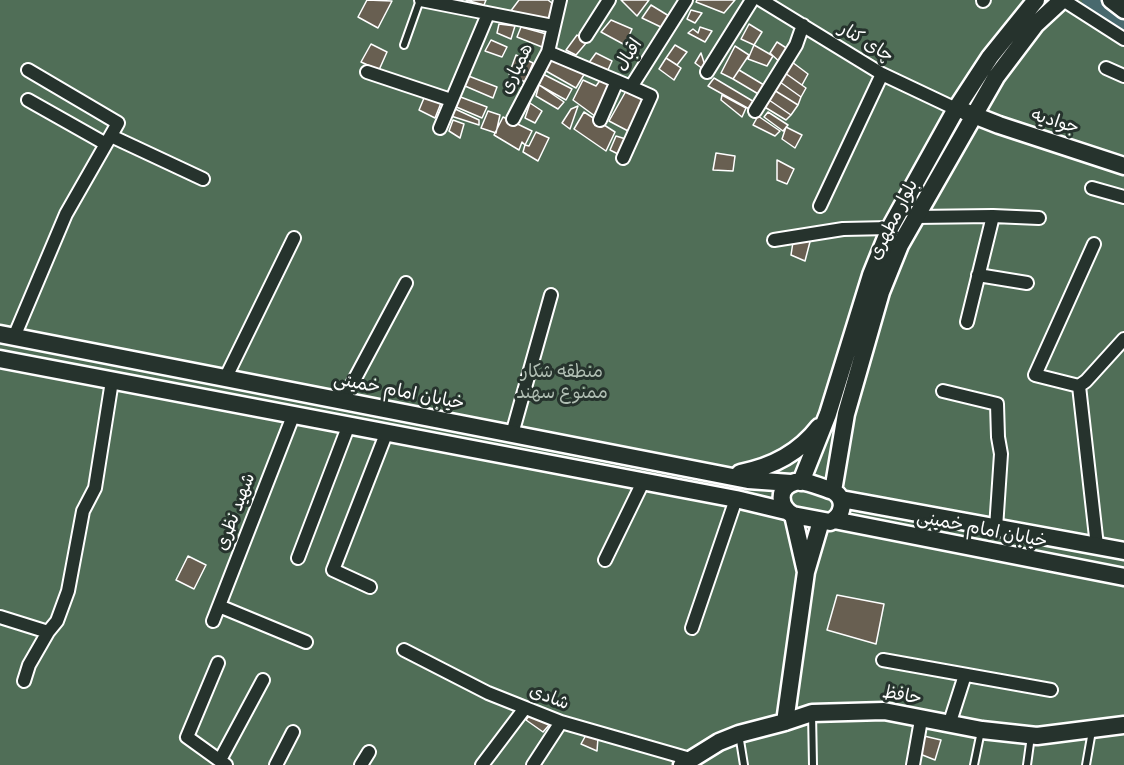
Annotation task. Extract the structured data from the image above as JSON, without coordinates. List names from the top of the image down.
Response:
{
  "streets": {
    "main road": [
      "جوادیه",
      "بلوار مطهری",
      "خیابان امام خمینی",
      "حافظ"
    ],
    "street": [
      "چای کنار",
      "اقبال",
      "همیاری",
      "شهید نظری",
      "شادی"
    ]
  },
  "crossings": [
    ["چای کنار", "جوادیه"],
    ["چای کنار", "بلوار مطهری"],
    ["اقبال", "همیاری"],
    ["جوادیه", "بلوار مطهری"],
    ["بلوار مطهری", "خیابان امام خمینی"],
    ["حافظ", "شادی"]
  ],
  "parks": ["منطقه شکار ممنوع سهند"]
}
